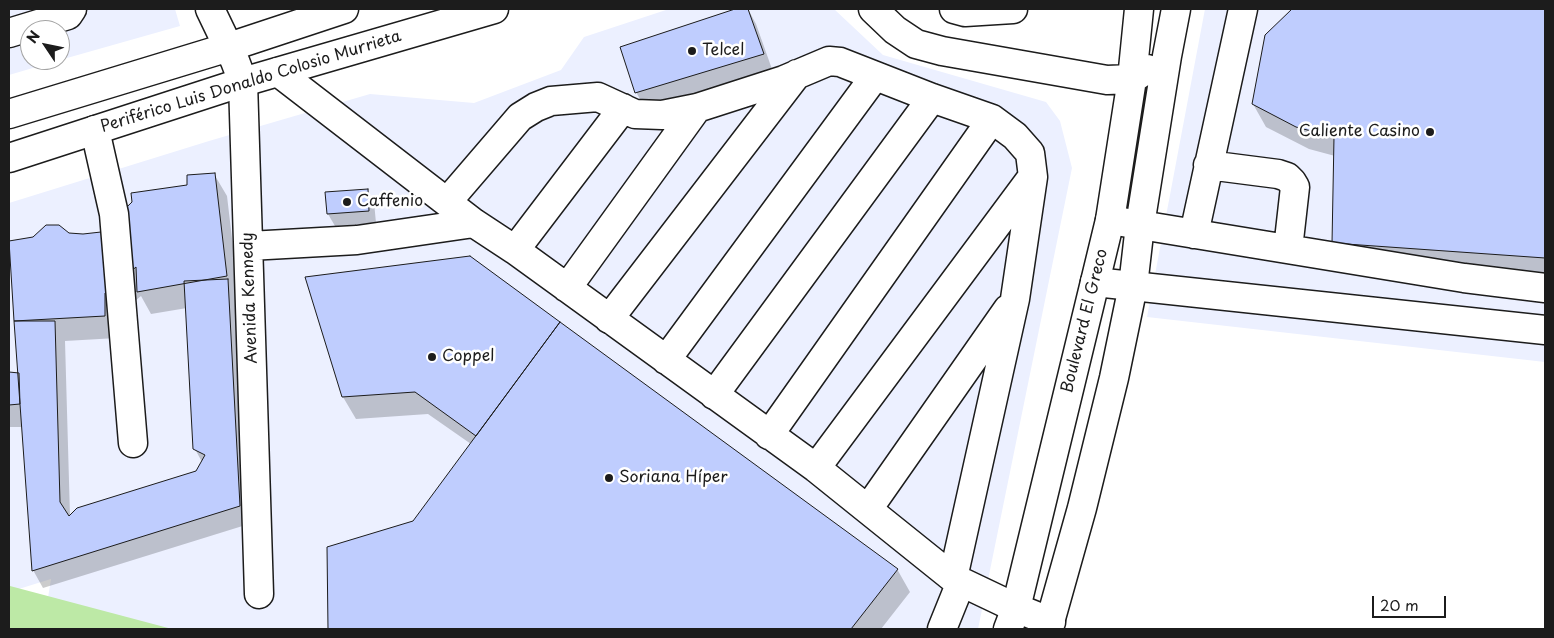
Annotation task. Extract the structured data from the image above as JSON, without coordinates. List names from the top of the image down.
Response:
{
  "streets": {
    "main road": ["Periférico Luis Donaldo Colosio Murrieta", "Avenida Kennedy", "Boulevard El Greco"]
  },
  "crossings": [
    ["Periférico Luis Donaldo Colosio Murrieta", "Avenida Kennedy"]
  ],
  "places": [
    "Telcel",
    "Caliente Casino",
    "Caffenio",
    "Coppel",
    "Soriana Híper"
  ],
  "scale_bar": "20 m",
  "north": "top left"
}
